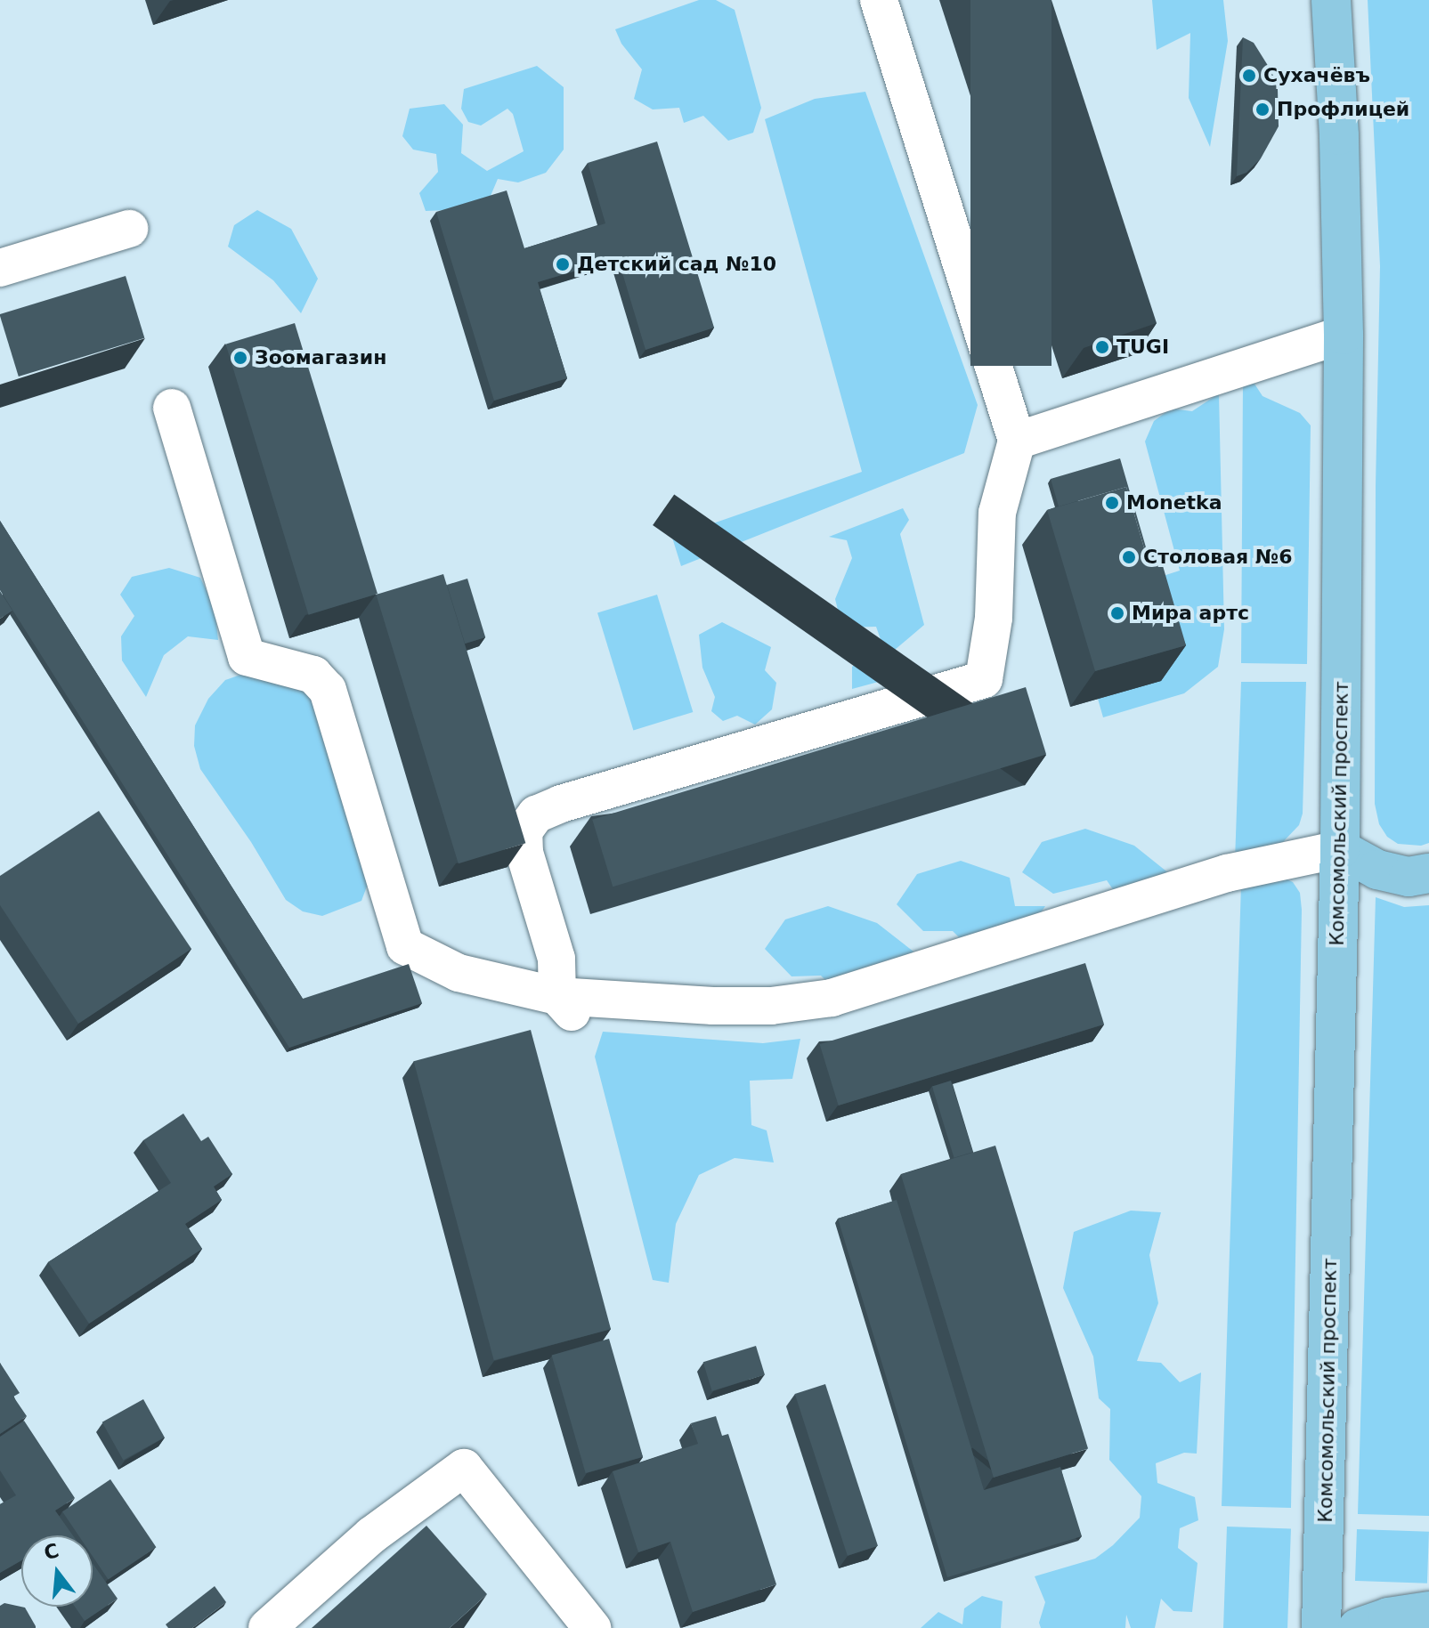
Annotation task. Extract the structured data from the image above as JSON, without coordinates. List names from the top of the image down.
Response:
{
  "streets": {
    "main road": ["Комсомольский проспект"]
  },
  "places": [
    "Сухачёвъ",
    "Профлицей",
    "Детский сад №10",
    "TUGI",
    "Зоомагазин",
    "Monetka",
    "Столовая №6",
    "Мира артс"
  ],
  "north": "top"
}
